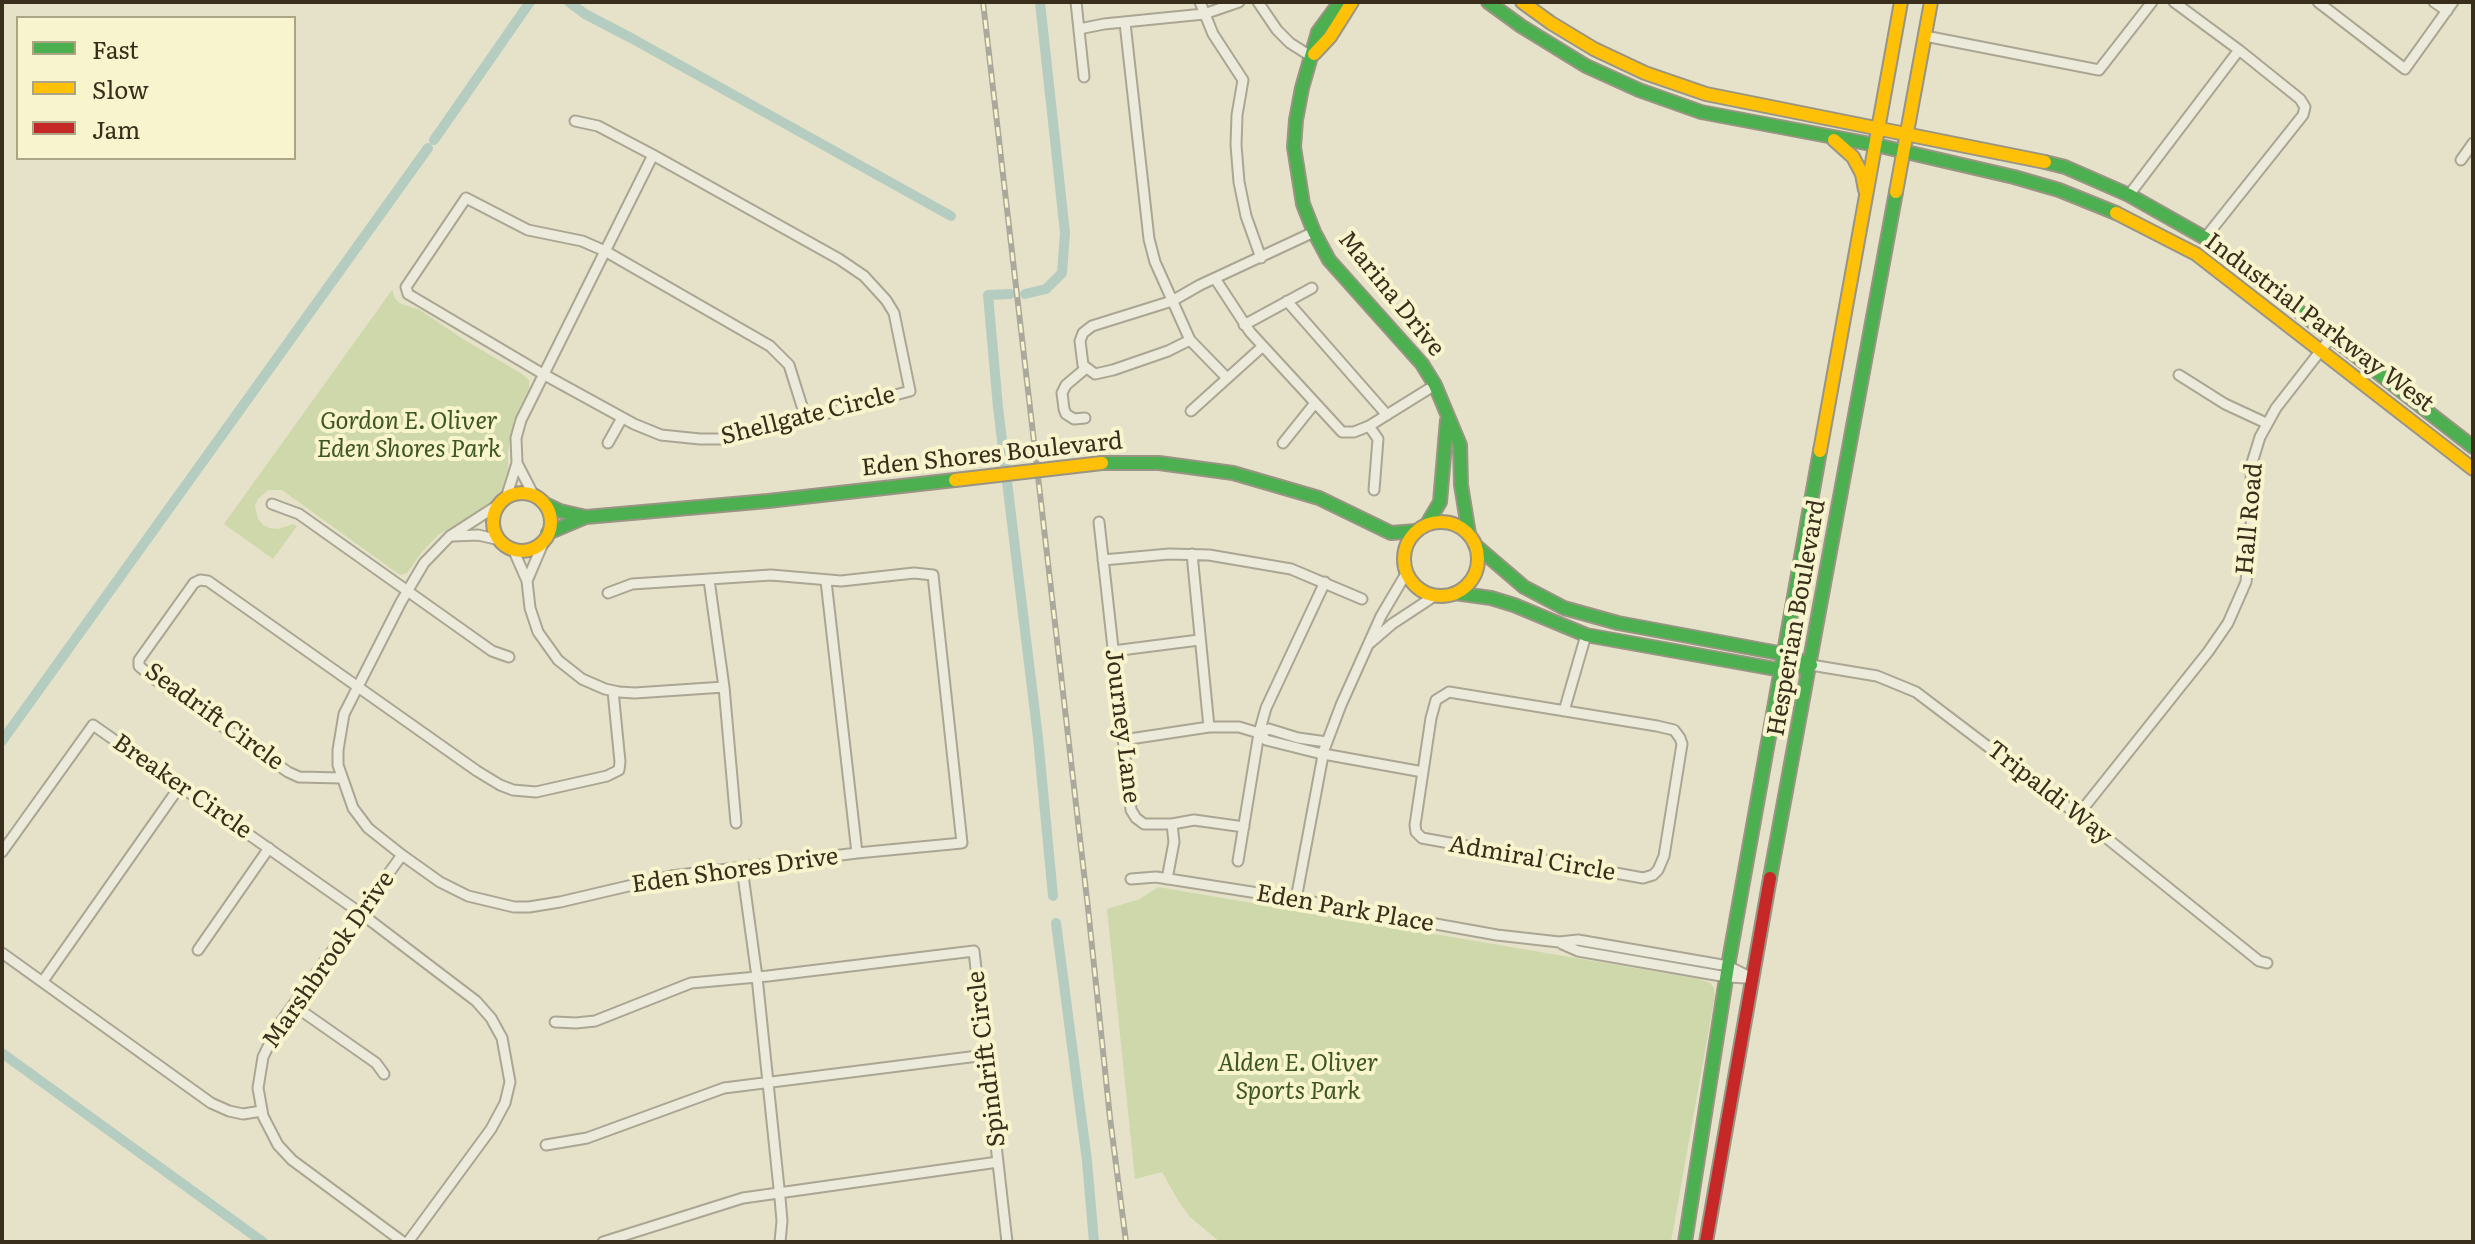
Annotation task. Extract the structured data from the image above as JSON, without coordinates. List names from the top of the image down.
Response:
{
  "streets": {
    "main road": [
      "Marina Drive",
      "Industrial Parkway West",
      "Eden Shores Boulevard",
      "Hesperian Boulevard"
    ],
    "street": [
      "Shellgate Circle",
      "Hall Road",
      "Seadrift Circle",
      "Journey Lane",
      "Breaker Circle",
      "Tripaldi Way",
      "Admiral Circle",
      "Eden Shores Drive",
      "Eden Park Place",
      "Marshbrook Drive",
      "Spindrift Circle"
    ]
  },
  "crossings": [
    ["Industrial Parkway West", "Hall Road"],
    ["Industrial Parkway West", "Hesperian Boulevard"],
    ["Eden Shores Boulevard", "Eden Shores Drive"],
    ["Hall Road", "Tripaldi Way"],
    ["Hesperian Boulevard", "Tripaldi Way"],
    ["Hesperian Boulevard", "Eden Park Place"],
    ["Seadrift Circle", "Eden Shores Drive"],
    ["Breaker Circle", "Marshbrook Drive"],
    ["Eden Shores Drive", "Marshbrook Drive"]
  ],
  "parks": ["Gordon E. Oliver Eden Shores Park", "Alden E. Oliver Sports Park"],
  "legend": ["Fast", "Slow", "Jam"]
}
